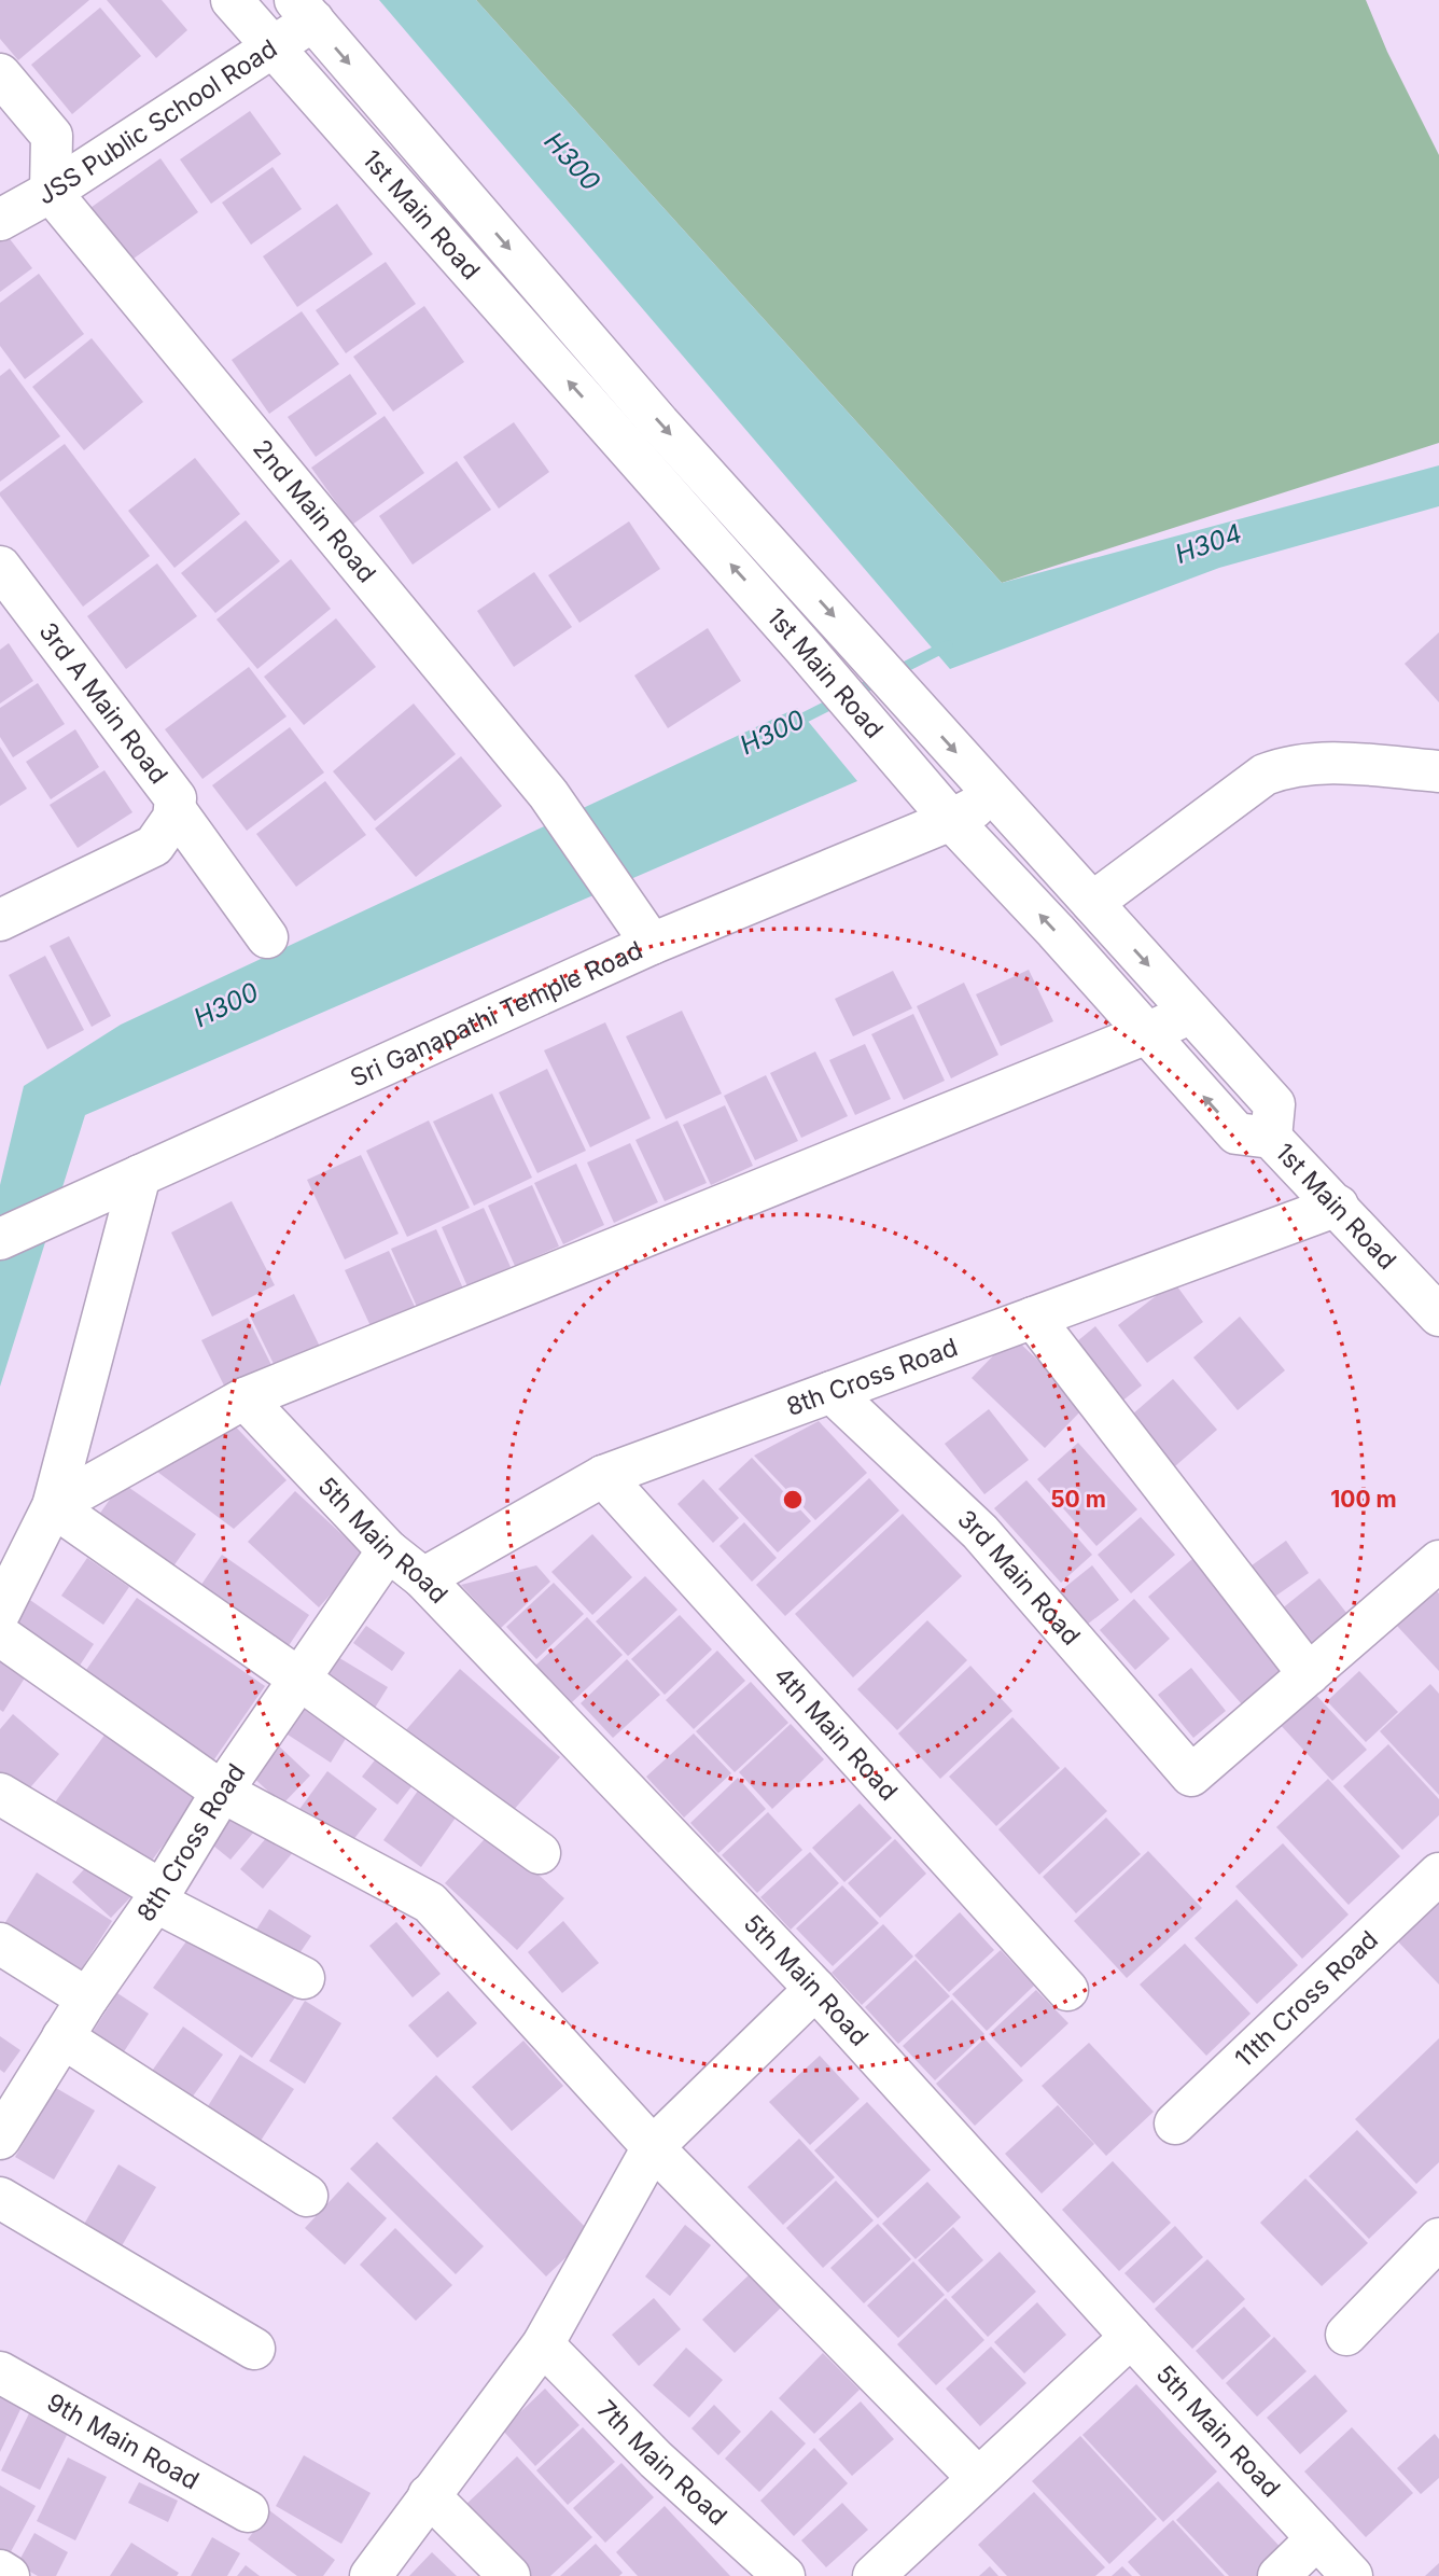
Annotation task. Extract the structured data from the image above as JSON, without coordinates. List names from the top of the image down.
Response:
{
  "streets": {
    "street": [
      "JSS Public School Road",
      "1st Main Road",
      "2nd Main Road",
      "3rd A Main Road",
      "Sri Ganapathi Temple Road",
      "8th Cross Road",
      "5th Main Road",
      "3rd Main Road",
      "4th Main Road",
      "11th Cross Road",
      "9th Main Road",
      "7th Main Road"
    ]
  },
  "crossings": [
    ["JSS Public School Road", "1st Main Road"],
    ["JSS Public School Road", "2nd Main Road"],
    ["1st Main Road", "Sri Ganapathi Temple Road"],
    ["1st Main Road", "8th Cross Road"],
    ["2nd Main Road", "Sri Ganapathi Temple Road"],
    ["8th Cross Road", "5th Main Road"],
    ["8th Cross Road", "3rd Main Road"],
    ["8th Cross Road", "4th Main Road"]
  ],
  "water": ["H300", "H304"],
  "rings": ["50 m", "100 m"]
}
